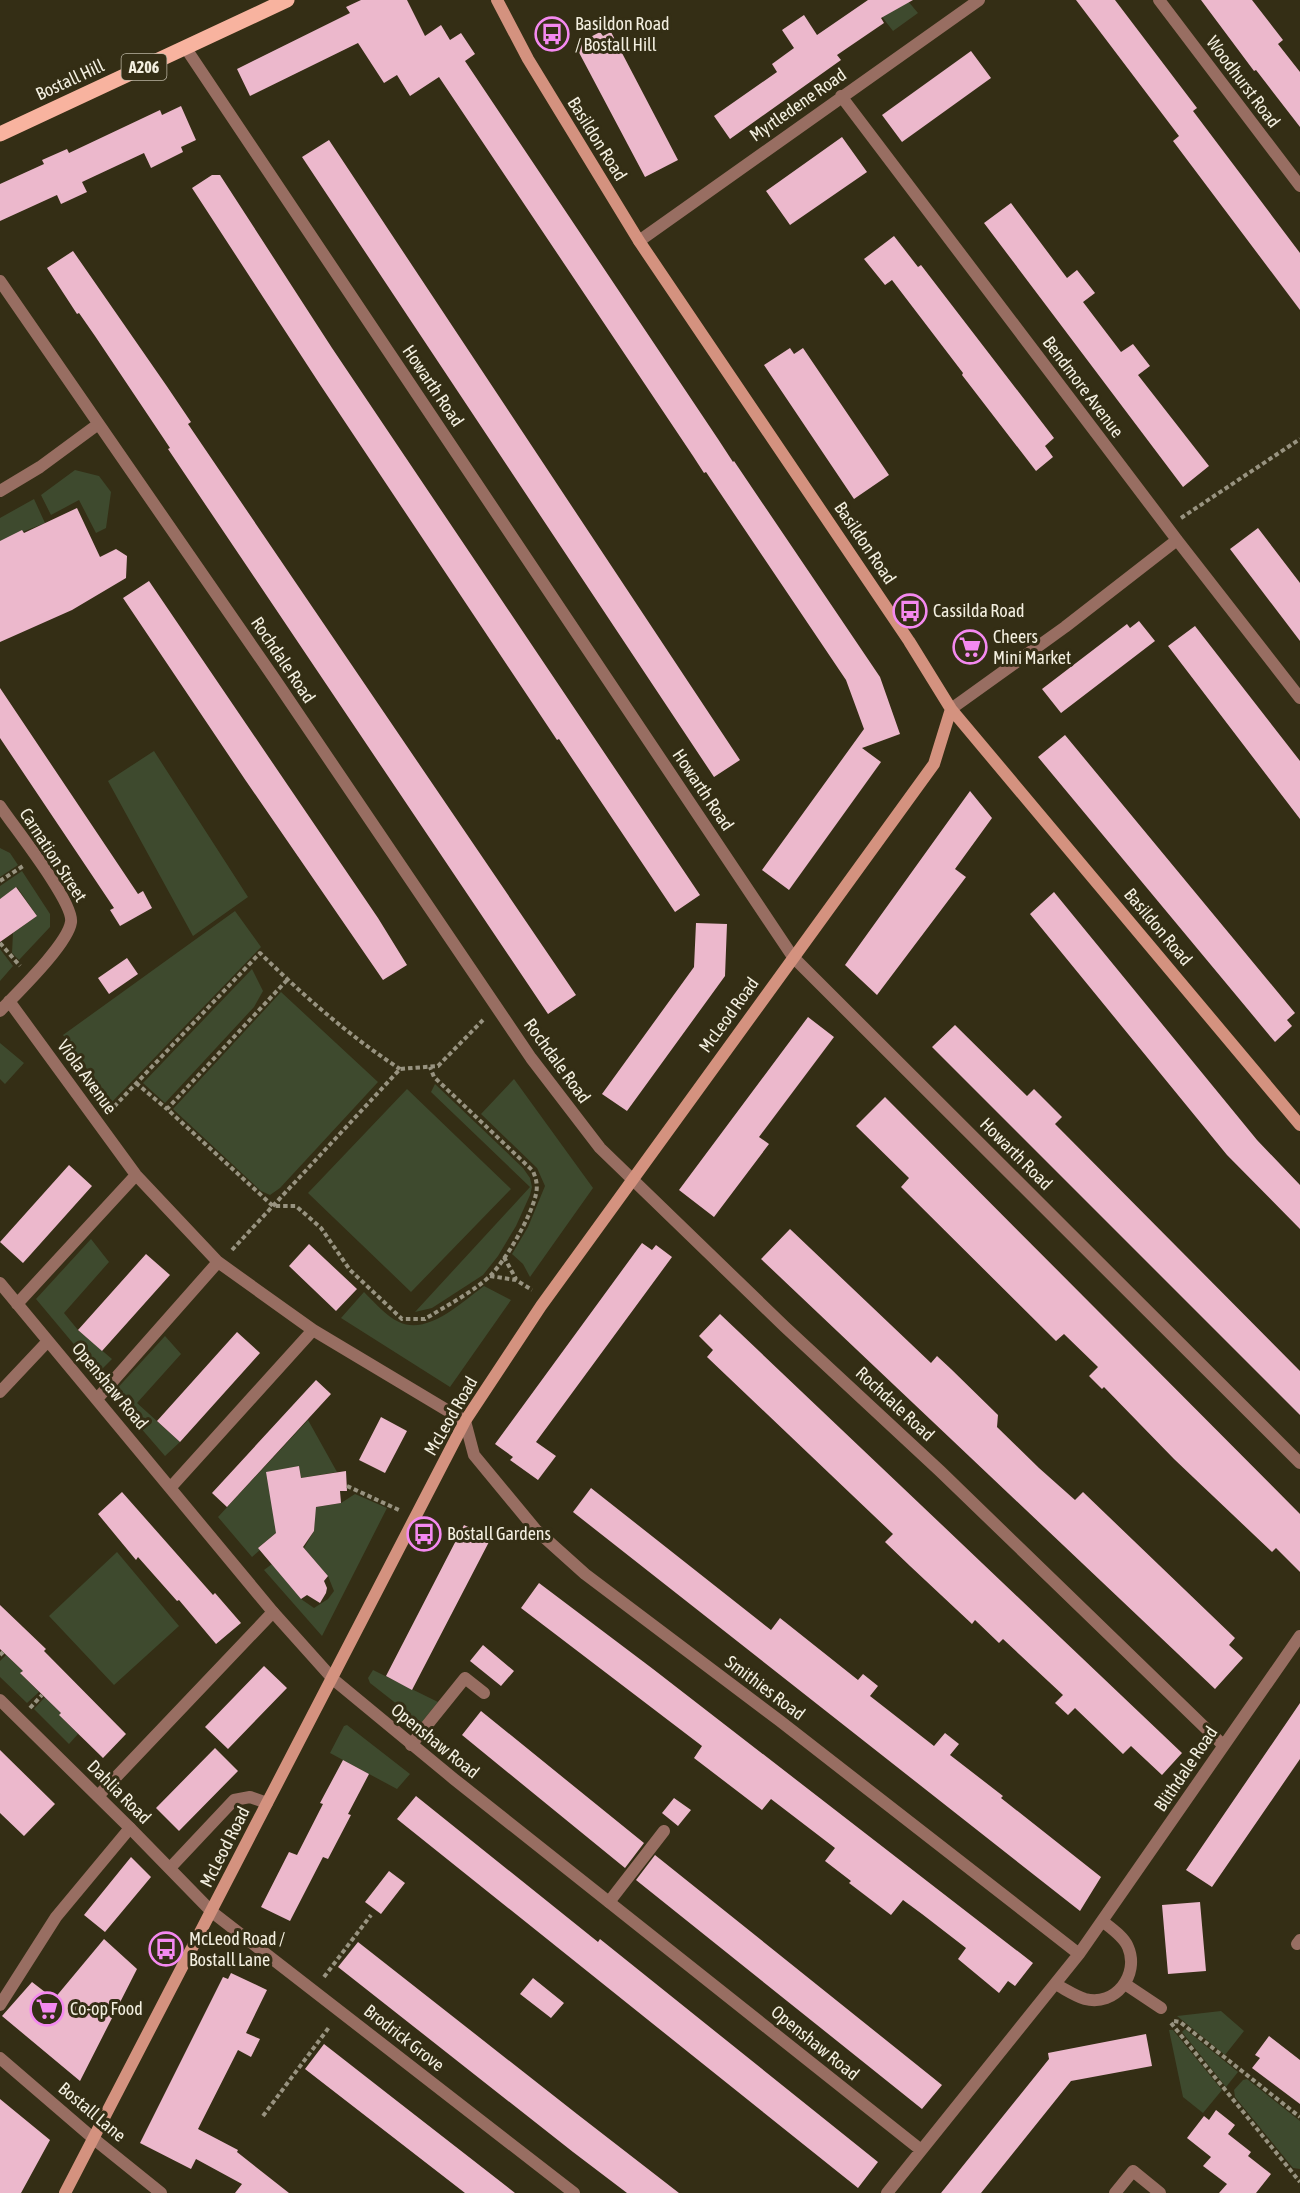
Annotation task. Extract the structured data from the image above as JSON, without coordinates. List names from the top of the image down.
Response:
{
  "streets": {
    "main road": [
      "A206",
      "Bostall Hill",
      "Basildon Road",
      "McLeod Road"
    ],
    "street": [
      "Woodhurst Road",
      "Myrtledene Road",
      "Howarth Road",
      "Bendmore Avenue",
      "Rochdale Road",
      "Carnation Street",
      "Viola Avenue",
      "Openshaw Road",
      "Smithies Road",
      "Blithdale Road",
      "Dahlia Road",
      "Brodrick Grove",
      "Bostall Lane"
    ]
  },
  "crossings": [
    ["Bostall Hill", "Howarth Road"],
    ["Myrtledene Road", "Basildon Road"],
    ["Myrtledene Road", "Bendmore Avenue"],
    ["Basildon Road", "McLeod Road"],
    ["Howarth Road", "McLeod Road"],
    ["Rochdale Road", "McLeod Road"],
    ["Rochdale Road", "Blithdale Road"],
    ["McLeod Road", "Viola Avenue"],
    ["McLeod Road", "Openshaw Road"],
    ["McLeod Road", "Smithies Road"],
    ["McLeod Road", "Dahlia Road"],
    ["McLeod Road", "Brodrick Grove"],
    ["McLeod Road", "Bostall Lane"],
    ["Viola Avenue", "Smithies Road"],
    ["Openshaw Road", "Blithdale Road"],
    ["Smithies Road", "Blithdale Road"],
    ["Dahlia Road", "Brodrick Grove"]
  ],
  "places": {
    "bus stop": [
      "Basildon Road / Bostall Hill",
      "Cassilda Road",
      "Bostall Gardens",
      "McLeod Road / Bostall Lane"
    ],
    "supermarket": ["Cheers Mini Market", "Co-op Food"]
  }
}
